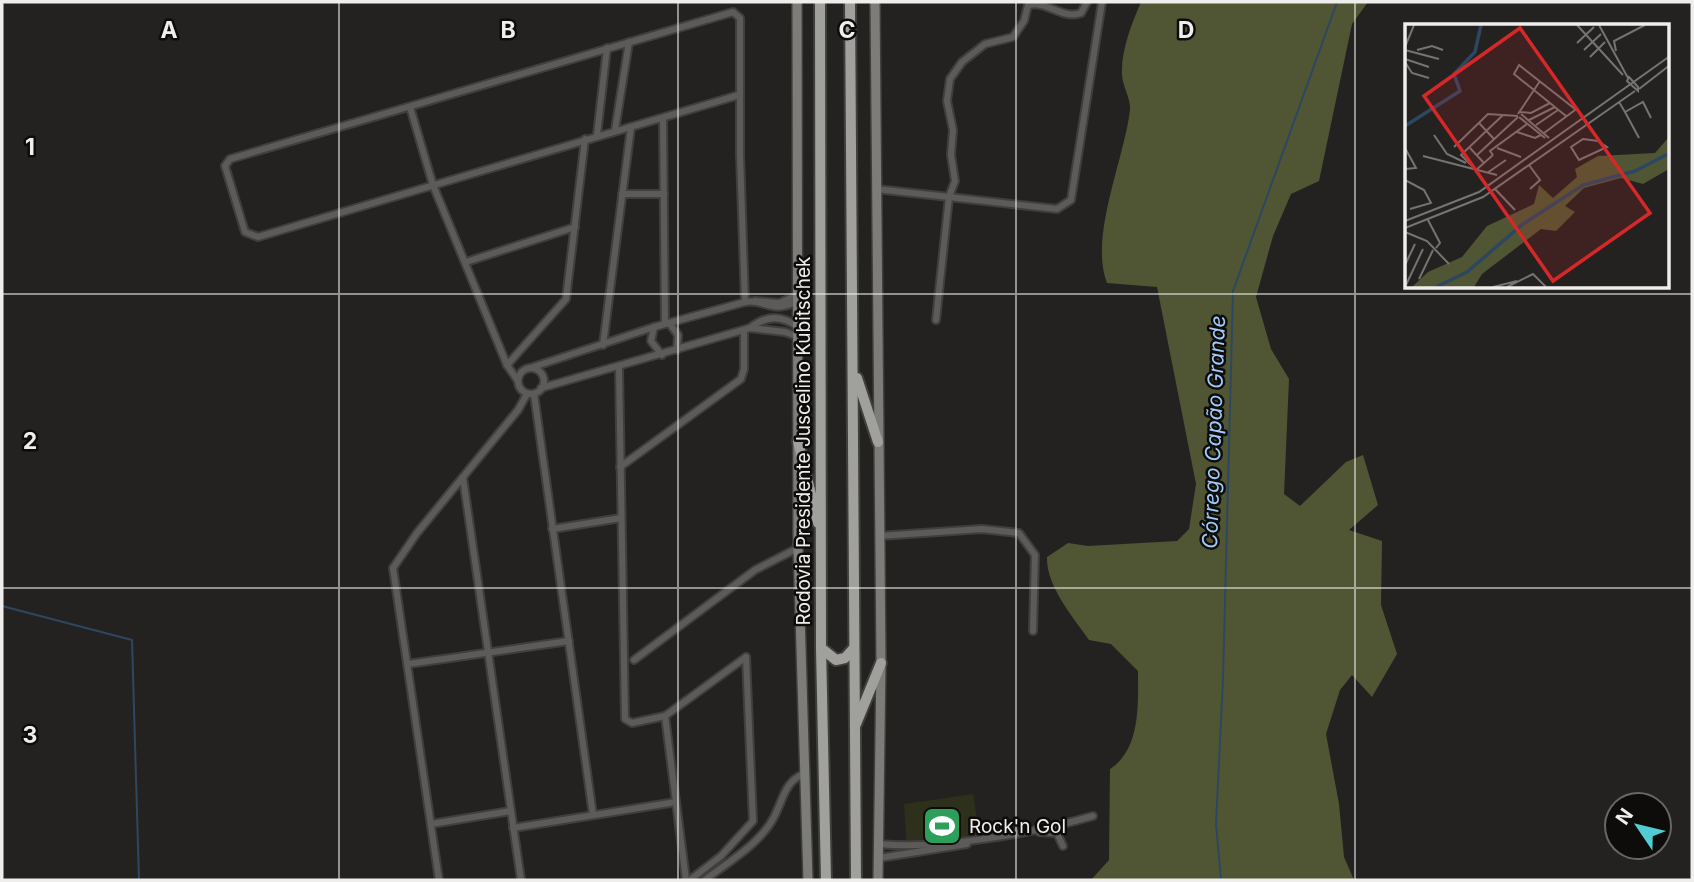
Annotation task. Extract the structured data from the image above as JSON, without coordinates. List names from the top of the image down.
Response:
{
  "streets": {
    "highway": ["Rodovia Presidente Juscelino Kubitschek"]
  },
  "water": ["Córrego Capão Grande"],
  "places": {
    "sports": ["Rock'n Gol"]
  },
  "north": "top left",
  "grid": {
    "columns": [
      "A",
      "B",
      "C",
      "D"
    ],
    "rows": ["1", "2", "3"]
  }
}
